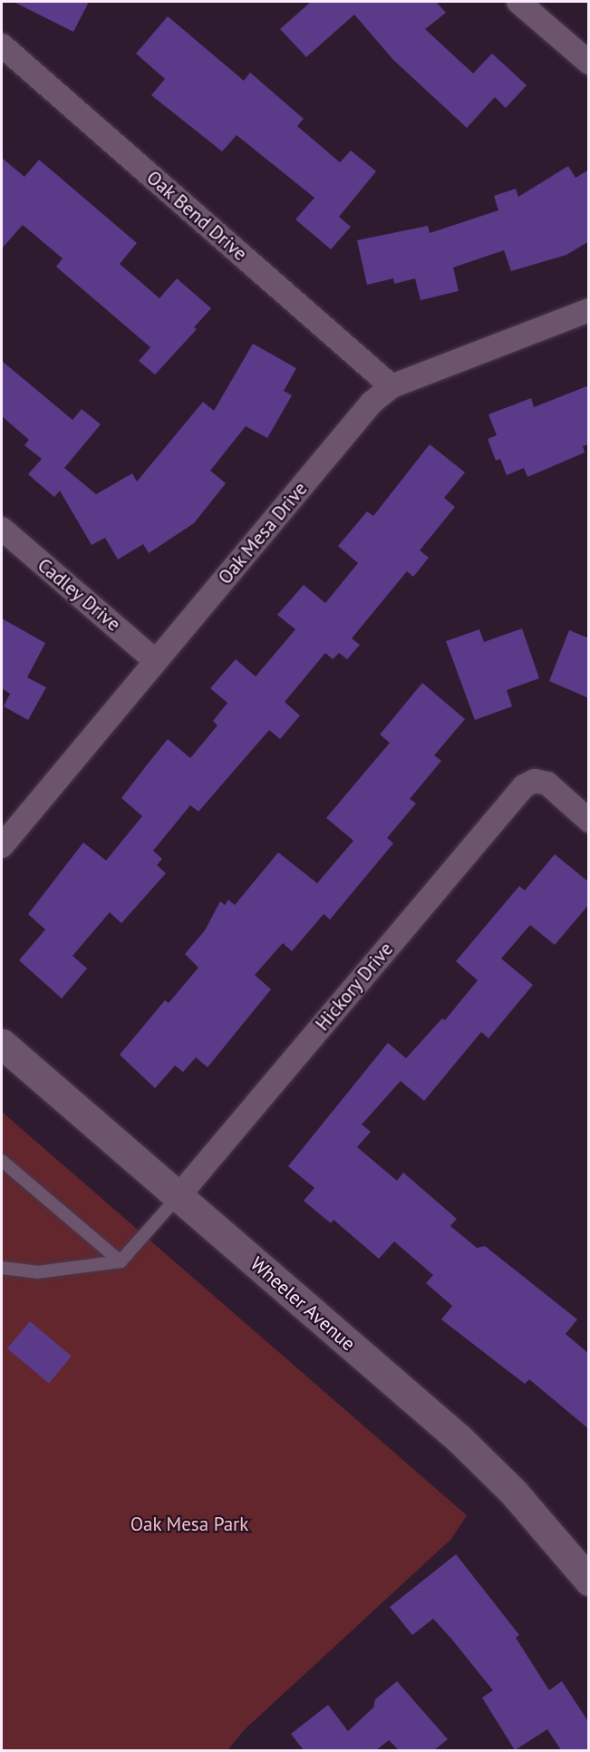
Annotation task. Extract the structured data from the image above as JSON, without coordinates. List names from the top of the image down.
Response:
{
  "streets": {
    "main road": ["Wheeler Avenue"],
    "street": [
      "Oak Bend Drive",
      "Oak Mesa Drive",
      "Cadley Drive",
      "Hickory Drive"
    ]
  },
  "crossings": [
    ["Oak Bend Drive", "Oak Mesa Drive"],
    ["Oak Mesa Drive", "Cadley Drive"],
    ["Hickory Drive", "Wheeler Avenue"]
  ],
  "parks": ["Oak Mesa Park"]
}
